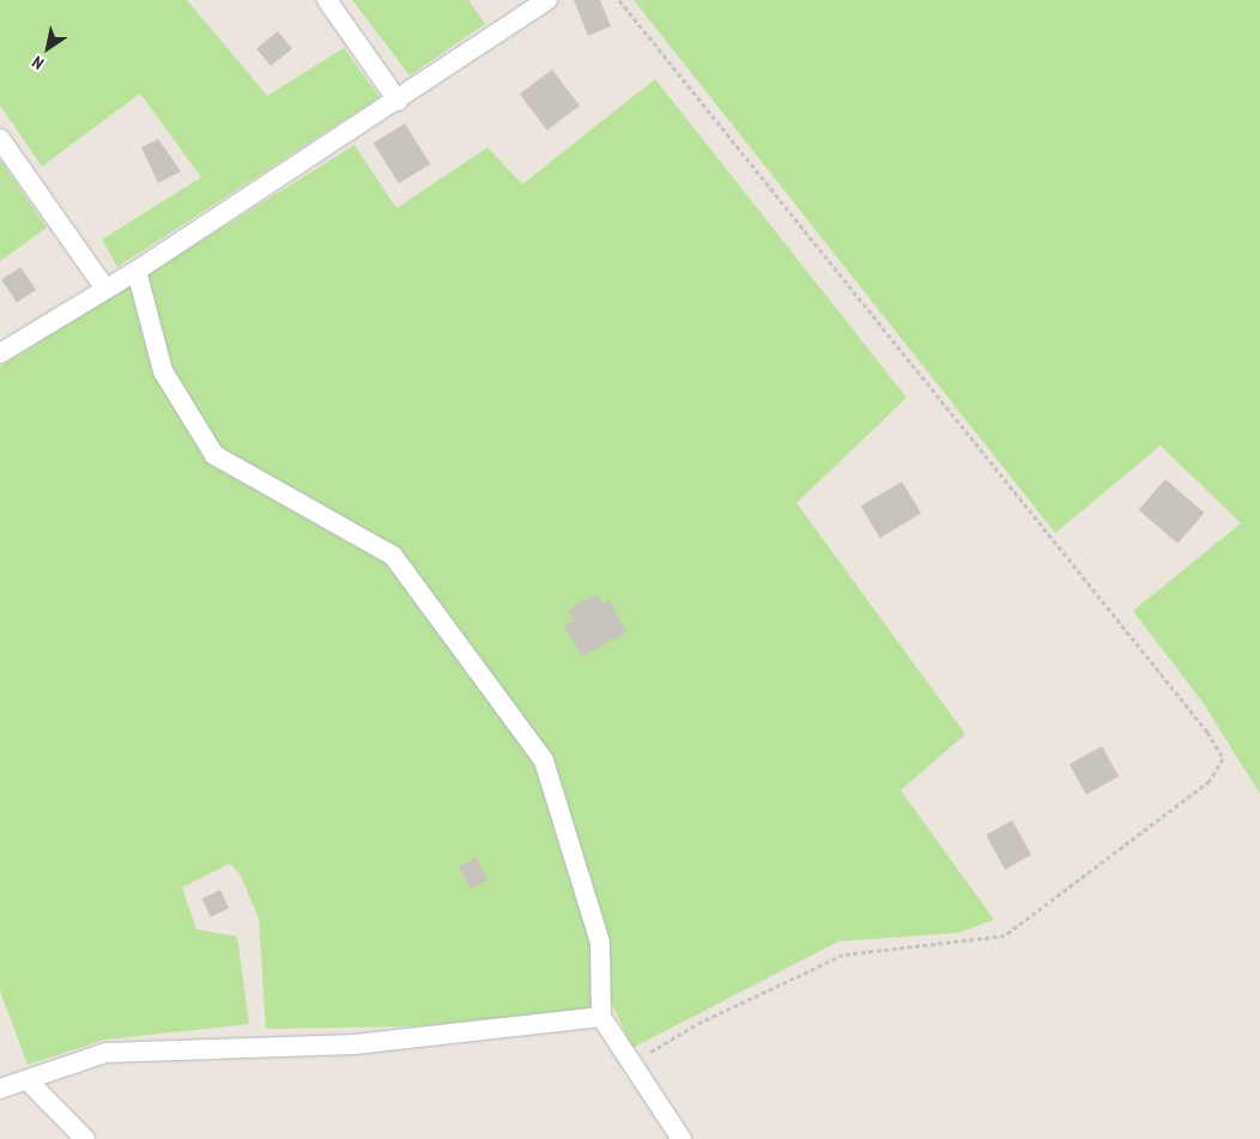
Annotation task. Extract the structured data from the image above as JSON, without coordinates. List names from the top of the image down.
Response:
{
  "north": "bottom left"
}
